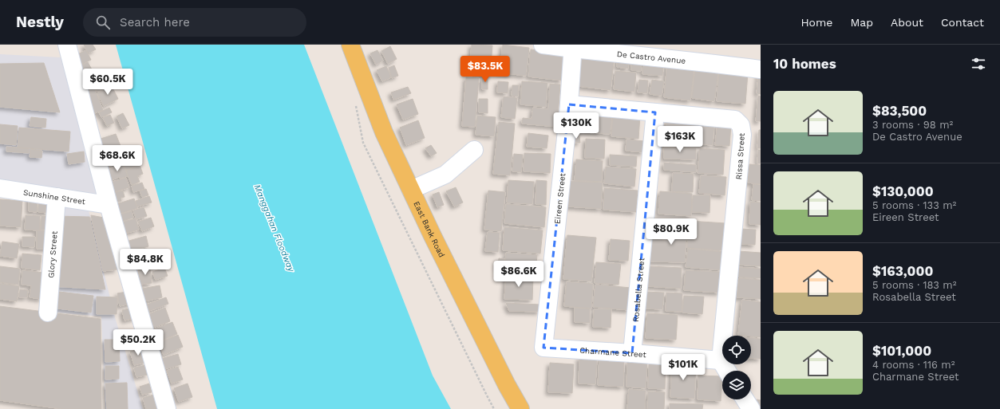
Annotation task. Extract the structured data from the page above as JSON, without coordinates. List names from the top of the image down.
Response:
{
  "streets": {
    "main road": ["East Bank Road"],
    "street": [
      "De Castro Avenue",
      "Rissa Street",
      "Sunshine Street",
      "Eireen Street",
      "Glory Street",
      "Rosabella Street",
      "Charmane Street"
    ]
  },
  "crossings": [
    ["De Castro Avenue", "Eireen Street"],
    ["Rissa Street", "Eireen Street"],
    ["Rissa Street", "Rosabella Street"],
    ["Rissa Street", "Charmane Street"],
    ["Sunshine Street", "Glory Street"],
    ["Eireen Street", "Charmane Street"],
    ["Rosabella Street", "Charmane Street"]
  ],
  "water": ["Manggahan Floodway"],
  "page": {
    "header": "Nestly",
    "search": "Search here",
    "nav": [
      "Home",
      "Map",
      "About",
      "Contact"
    ],
    "heading": "10 homes",
    "price": [
      "$83.5K",
      "$60.5K",
      "$130K",
      "$163K",
      "$68.6K",
      "$80.9K",
      "$84.8K",
      "$86.6K",
      "$50.2K",
      "$101K"
    ],
    "list": [
      {
        "name": "$83,500",
        "note": "3 rooms · 98 m² · De Castro Avenue"
      },
      {
        "name": "$130,000",
        "note": "5 rooms · 133 m² · Eireen Street"
      },
      {
        "name": "$163,000",
        "note": "5 rooms · 183 m² · Rosabella Street"
      },
      {
        "name": "$101,000",
        "note": "4 rooms · 116 m² · Charmane Street"
      }
    ]
  }
}
